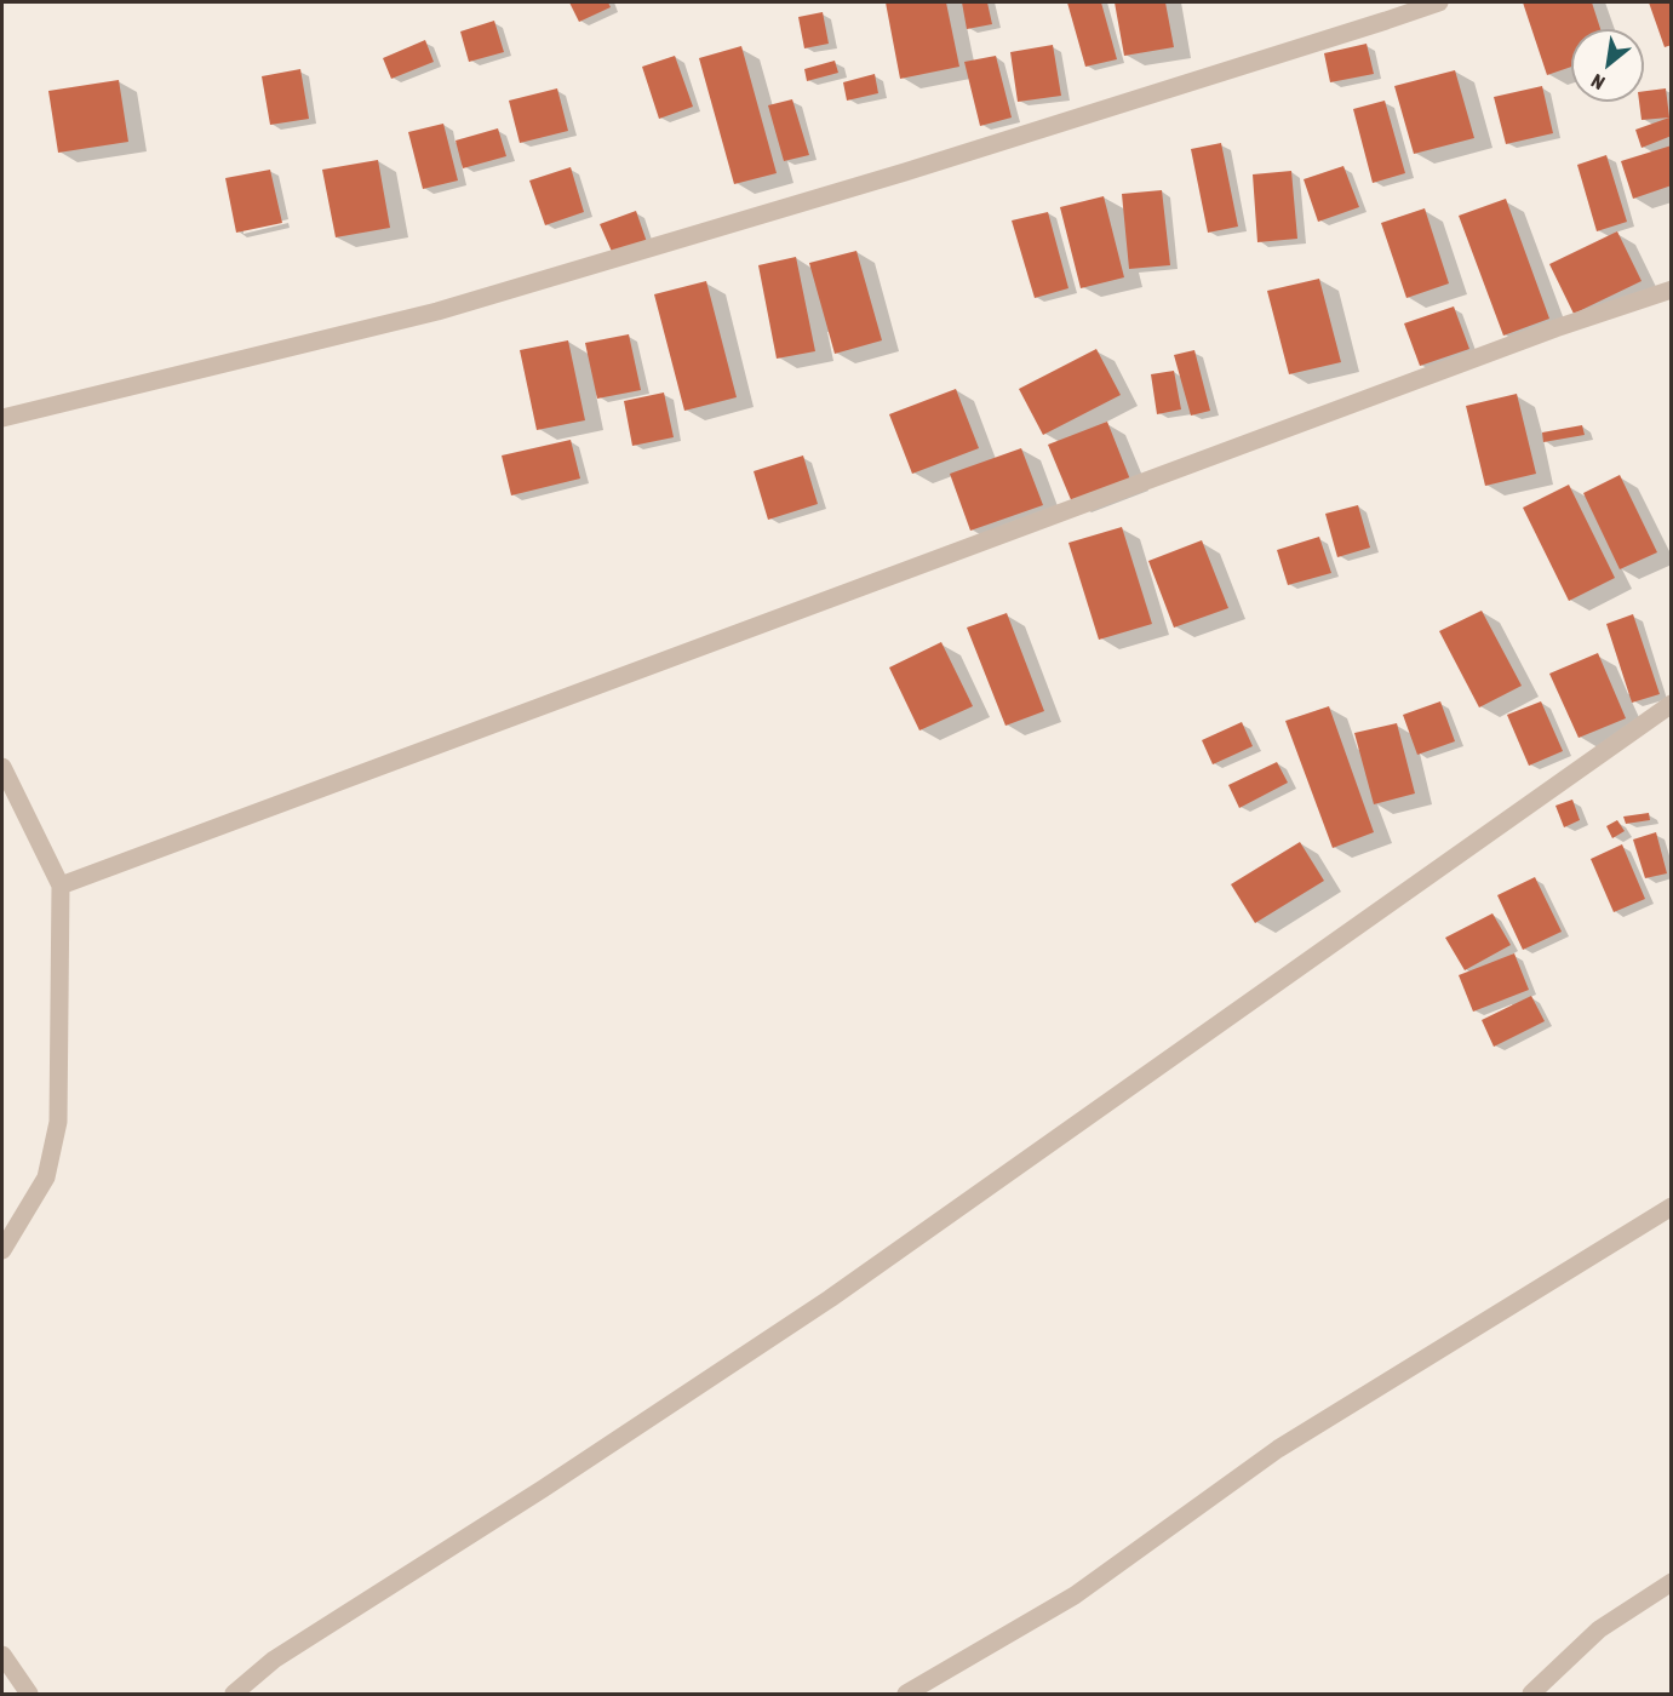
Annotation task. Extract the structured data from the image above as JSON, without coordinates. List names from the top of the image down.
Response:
{
  "north": "bottom left"
}
